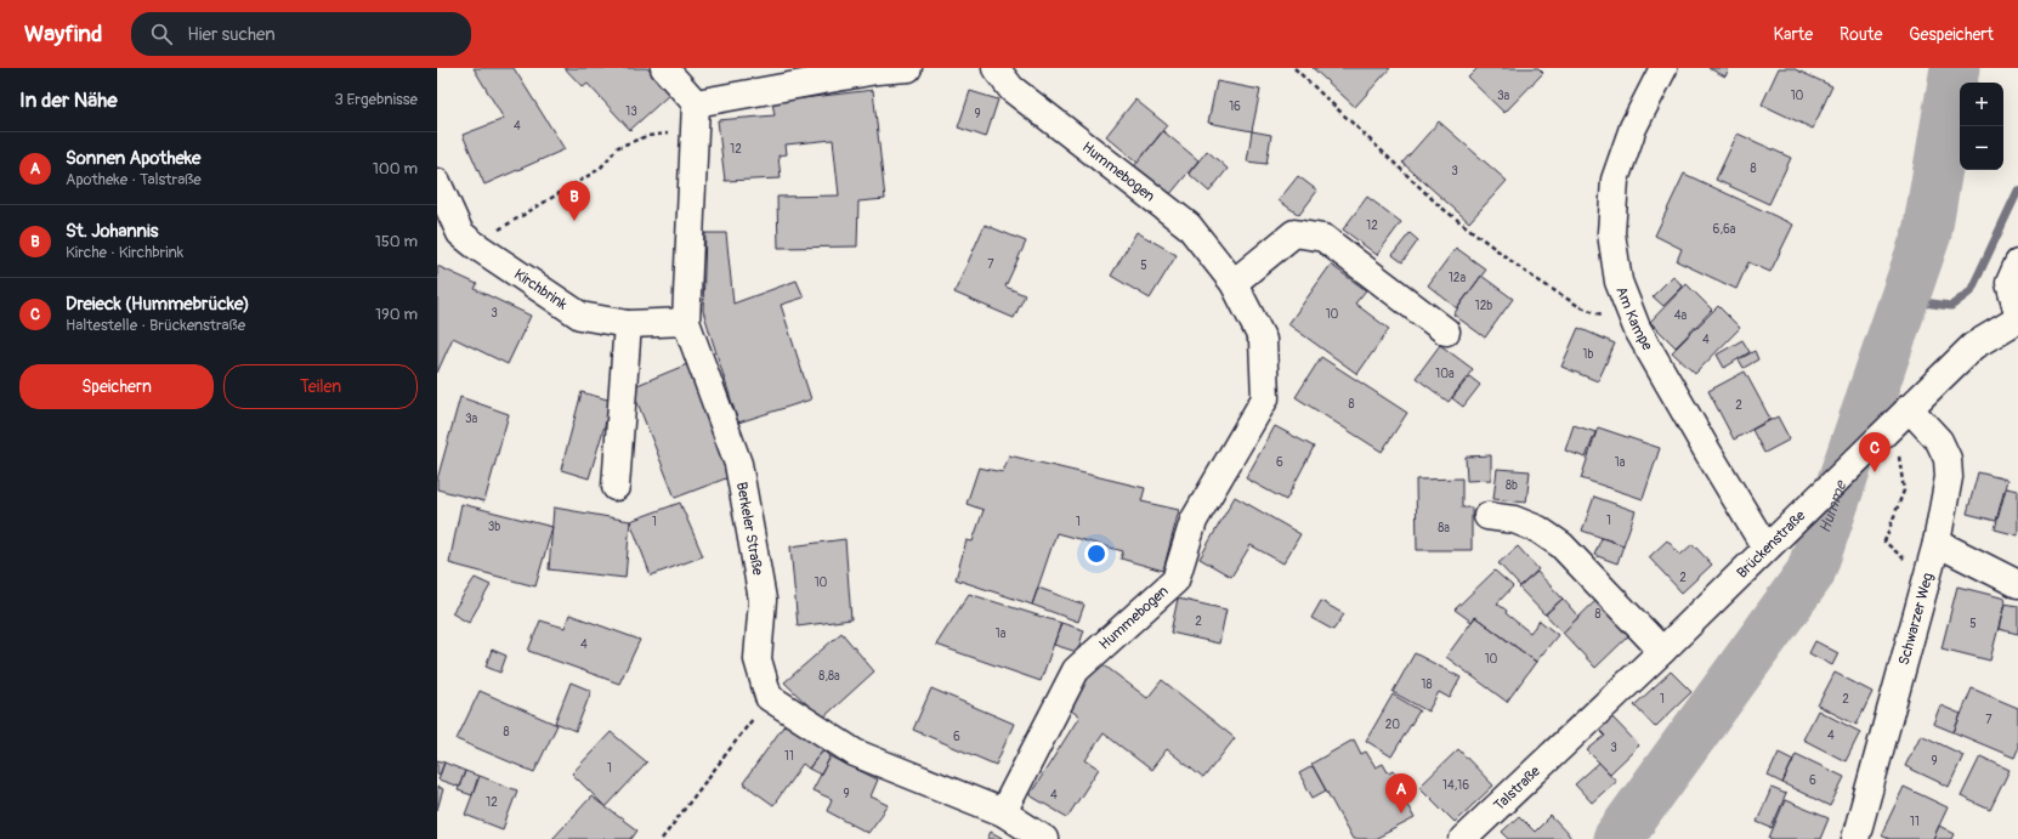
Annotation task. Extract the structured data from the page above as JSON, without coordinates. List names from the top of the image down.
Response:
{
  "streets": {
    "street": [
      "Hummebogen",
      "Kirchbrink",
      "Am Kampe",
      "Berkeler Straße",
      "Brückenstraße",
      "Schwarzer Weg",
      "Talstraße"
    ]
  },
  "crossings": [
    ["Kirchbrink", "Berkeler Straße"],
    ["Am Kampe", "Brückenstraße"],
    ["Brückenstraße", "Schwarzer Weg"],
    ["Brückenstraße", "Talstraße"]
  ],
  "water": ["Humme"],
  "house_numbers": [
    "3a",
    "10",
    "16",
    "13",
    "9",
    "4",
    "12",
    "8",
    "3",
    "12",
    "6,6a",
    "7",
    "5",
    "12a",
    "12b",
    "3",
    "10",
    "4a",
    "4",
    "1b",
    "10a",
    "8",
    "2",
    "3a",
    "6",
    "1a",
    "8b",
    "1",
    "1",
    "1",
    "3b",
    "8a",
    "2",
    "10",
    "8",
    "2",
    "5",
    "1a",
    "4",
    "10",
    "8,8a",
    "18",
    "1",
    "2",
    "7",
    "20",
    "8",
    "4",
    "6",
    "3",
    "11",
    "9",
    "1",
    "6",
    "14,16",
    "9",
    "4",
    "12",
    "11"
  ],
  "page": {
    "header": "Wayfind",
    "search": "Hier suchen",
    "nav": ["Karte", "Route", "Gespeichert"],
    "heading": ["In der Nähe", "3 Ergebnisse"],
    "map_buttons": ["+", "−"],
    "list": [
      {
        "mark": "A",
        "name": "Sonnen Apotheke",
        "note": "Apotheke · Talstraße",
        "value": "100 m"
      },
      {
        "mark": "B",
        "name": "St. Johannis",
        "note": "Kirche · Kirchbrink",
        "value": "150 m"
      },
      {
        "mark": "C",
        "name": "Dreieck (Hummebrücke)",
        "note": "Haltestelle · Brückenstraße",
        "value": "190 m"
      }
    ],
    "pins": ["B", "C", "A"],
    "buttons": ["Speichern", "Teilen"]
  }
}
